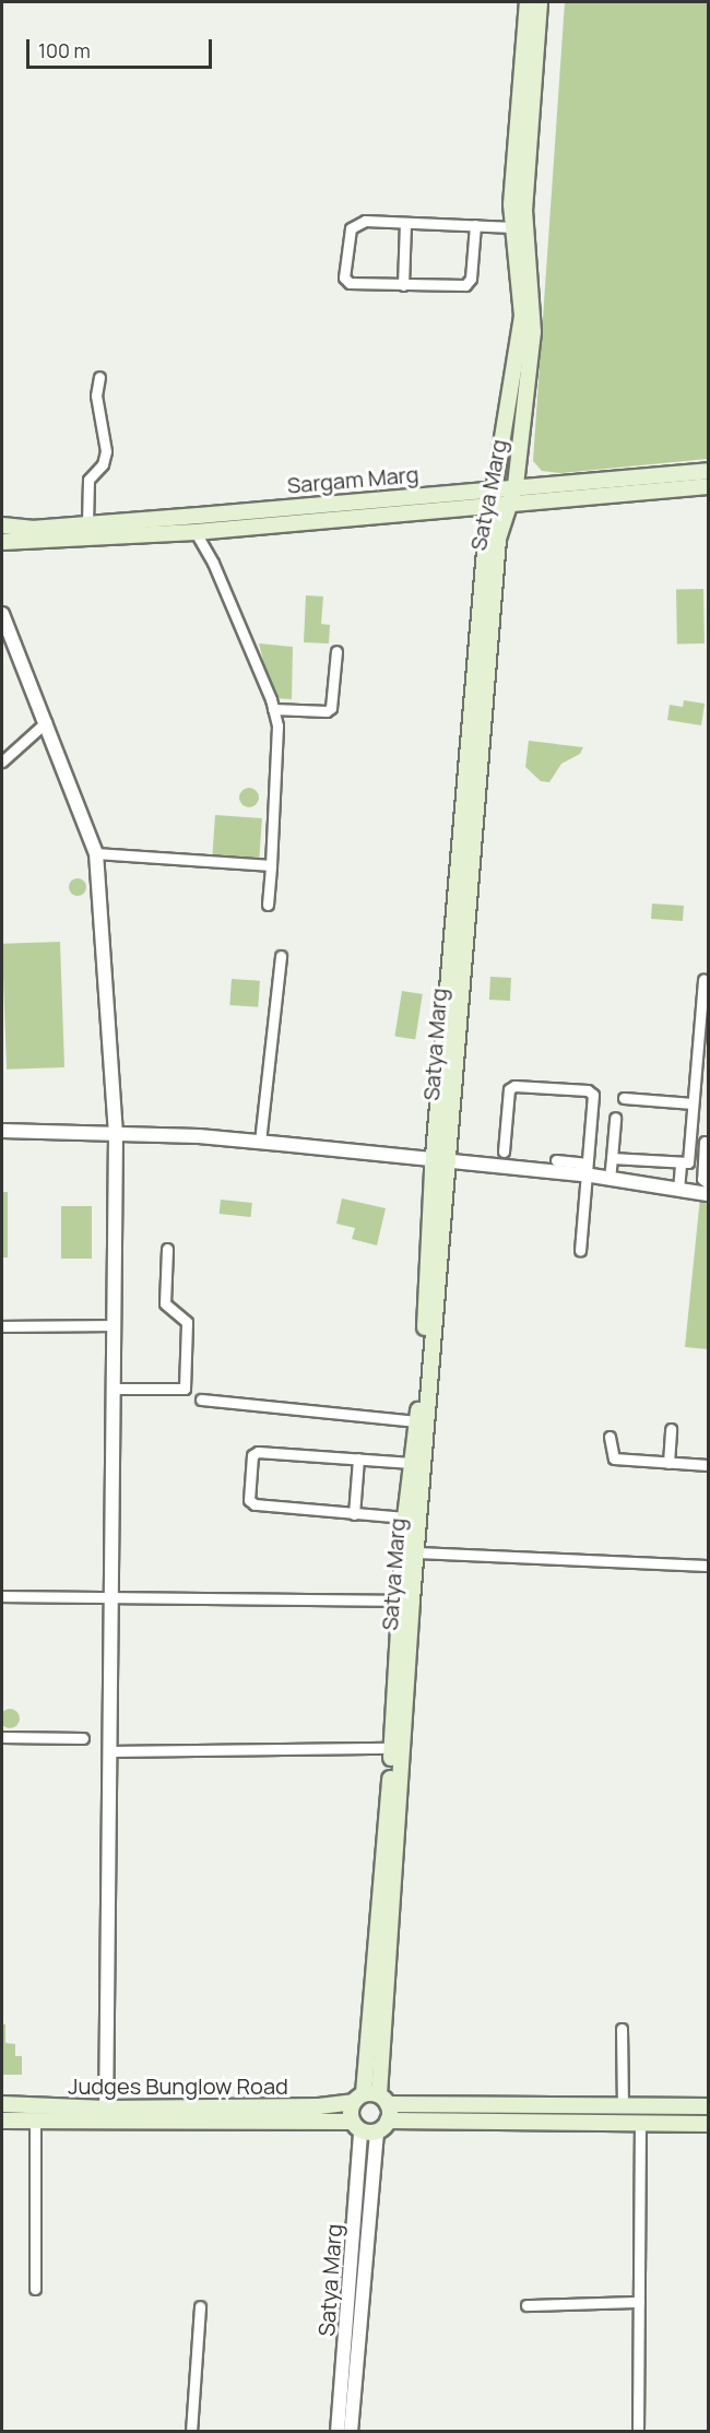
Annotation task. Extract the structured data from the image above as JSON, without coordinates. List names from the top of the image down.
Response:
{
  "streets": {
    "main road": ["Sargam Marg", "Satya Marg", "Judges Bunglow Road"]
  },
  "crossings": [
    ["Sargam Marg", "Satya Marg"],
    ["Satya Marg", "Judges Bunglow Road"]
  ],
  "scale_bar": "100 m"
}
